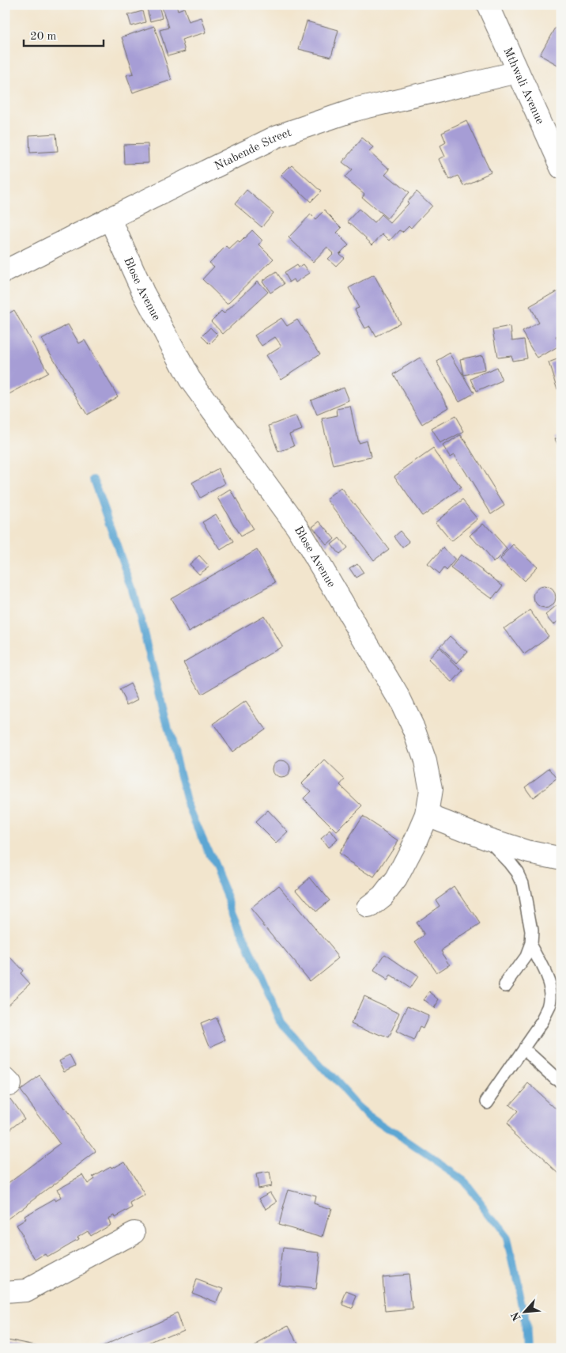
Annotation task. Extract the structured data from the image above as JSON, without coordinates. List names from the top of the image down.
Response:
{
  "streets": {
    "street": ["Mthwali Avenue", "Ntabende Street", "Blose Avenue"]
  },
  "crossings": [
    ["Mthwali Avenue", "Ntabende Street"],
    ["Ntabende Street", "Blose Avenue"]
  ],
  "scale_bar": "20 m",
  "north": "bottom left"
}
